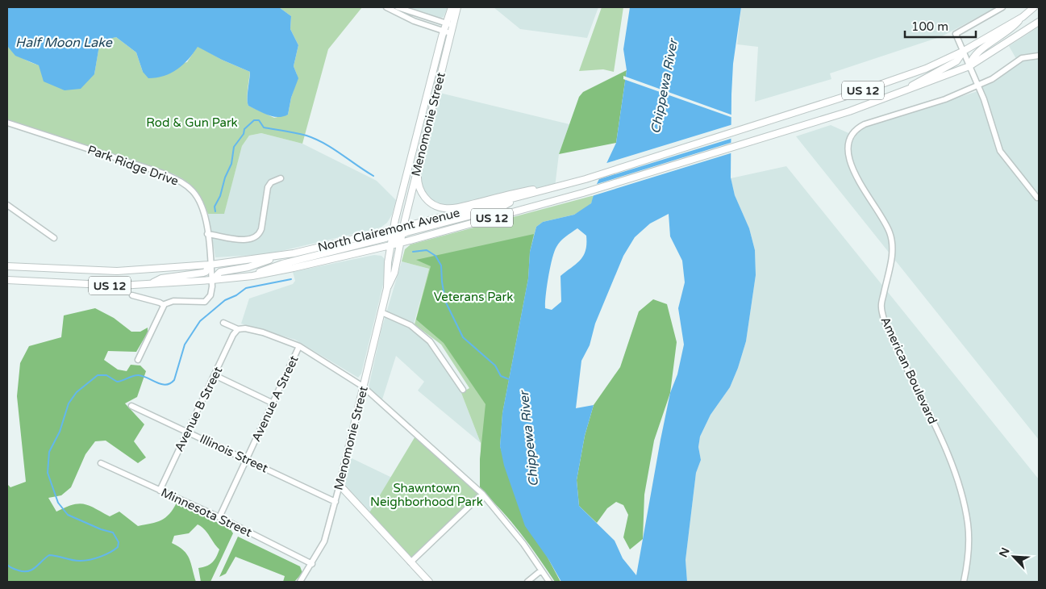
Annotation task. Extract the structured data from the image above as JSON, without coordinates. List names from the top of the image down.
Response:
{
  "streets": {
    "main road": ["US 12", "Menomonie Street", "North Clairemont Avenue"],
    "street": [
      "Park Ridge Drive",
      "American Boulevard",
      "Avenue A Street",
      "Avenue B Street",
      "Illinois Street",
      "Minnesota Street"
    ]
  },
  "crossings": [
    ["US 12", "North Clairemont Avenue"],
    ["Menomonie Street", "North Clairemont Avenue"],
    ["Menomonie Street", "Illinois Street"],
    ["Menomonie Street", "Minnesota Street"],
    ["Park Ridge Drive", "North Clairemont Avenue"],
    ["Avenue A Street", "Illinois Street"],
    ["Avenue A Street", "Minnesota Street"],
    ["Avenue B Street", "Illinois Street"],
    ["Avenue B Street", "Minnesota Street"]
  ],
  "water": ["Half Moon Lake", "Chippewa River"],
  "parks": ["Rod & Gun Park", "Veterans Park", "Shawntown Neighborhood Park"],
  "scale_bar": "100 m",
  "north": "top left"
}
